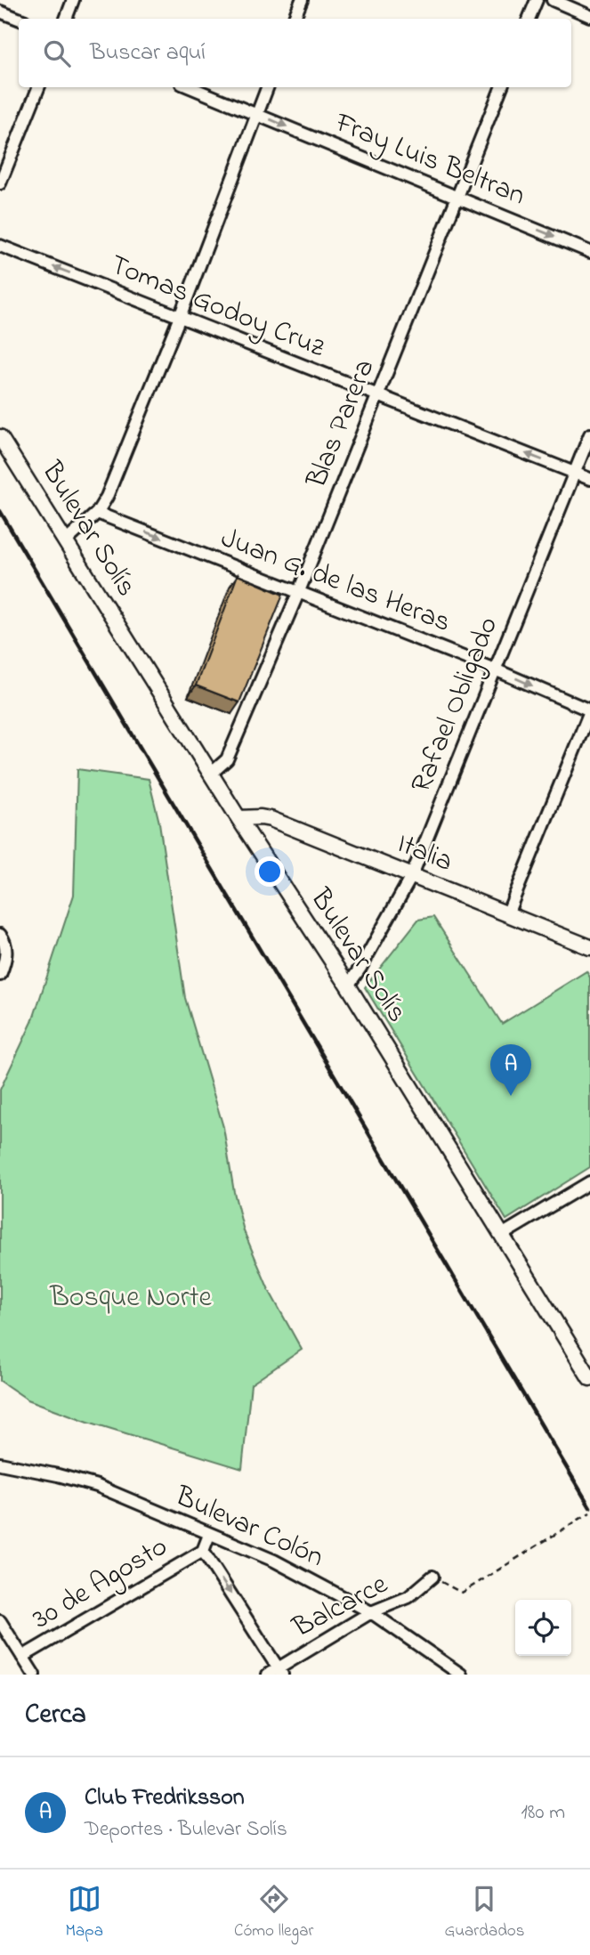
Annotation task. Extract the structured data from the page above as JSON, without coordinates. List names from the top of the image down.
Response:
{
  "streets": {
    "street": [
      "Fray Luis Beltran",
      "Tomas Godoy Cruz",
      "Blas Parera",
      "Bulevar Solís",
      "Juan G. de las Heras",
      "Rafael Obligado",
      "Italia",
      "Bulevar Colón",
      "30 de Agosto",
      "Balcarce"
    ]
  },
  "crossings": [
    ["Fray Luis Beltran", "Blas Parera"],
    ["Tomas Godoy Cruz", "Blas Parera"],
    ["Tomas Godoy Cruz", "Rafael Obligado"],
    ["Blas Parera", "Bulevar Solís"],
    ["Blas Parera", "Juan G. de las Heras"],
    ["Bulevar Solís", "Rafael Obligado"],
    ["Bulevar Solís", "Italia"],
    ["Juan G. de las Heras", "Rafael Obligado"],
    ["Rafael Obligado", "Italia"],
    ["Bulevar Colón", "Balcarce"]
  ],
  "one_way": ["Fray Luis Beltran", "Tomas Godoy Cruz", "Juan G. de las Heras"],
  "parks": ["Bosque Norte"],
  "page": {
    "search": "Buscar aquí",
    "pins": "A",
    "heading": "Cerca",
    "list": [
      {
        "mark": "A",
        "name": "Club Fredriksson",
        "note": "Deportes · Bulevar Solís",
        "value": "180 m"
      }
    ],
    "nav": ["Mapa", "Cómo llegar", "Guardados"]
  }
}
